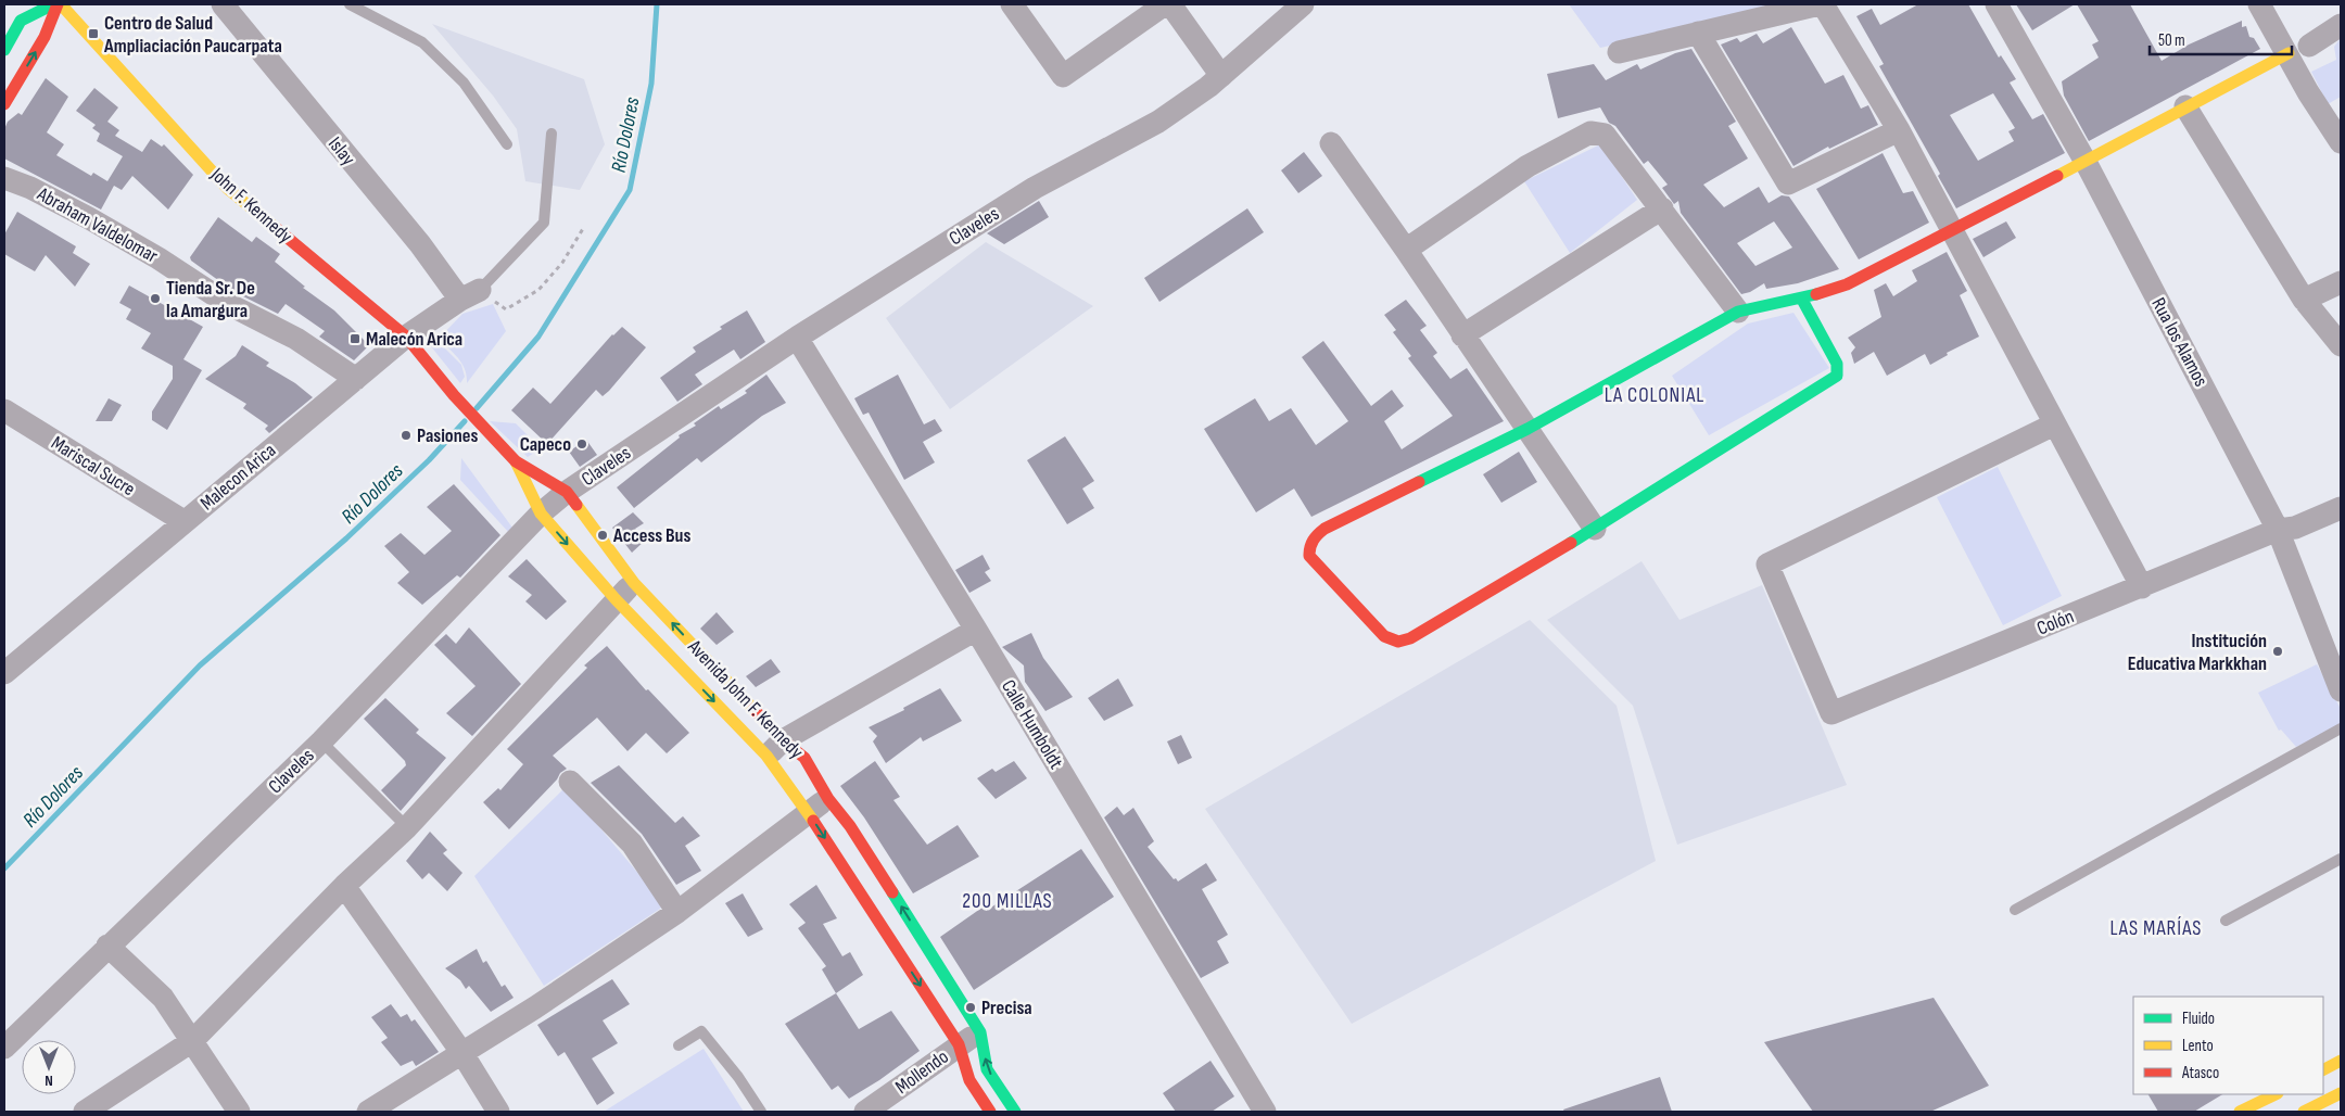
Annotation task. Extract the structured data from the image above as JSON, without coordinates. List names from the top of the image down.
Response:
{
  "streets": {
    "main road": ["John F. Kennedy", "Avenida John F. Kennedy"],
    "street": [
      "Islay",
      "Abraham Valdelomar",
      "Claveles",
      "Rua los Alamos",
      "Mariscal Sucre",
      "Malecon Arica",
      "Colón",
      "Calle Humboldt",
      "Mollendo"
    ]
  },
  "crossings": [
    ["Islay", "Malecon Arica"],
    ["John F. Kennedy", "Malecon Arica"],
    ["John F. Kennedy", "Avenida John F. Kennedy"],
    ["Abraham Valdelomar", "Malecon Arica"],
    ["Claveles", "Avenida John F. Kennedy"],
    ["Claveles", "Calle Humboldt"],
    ["Rua los Alamos", "Colón"],
    ["Mariscal Sucre", "Malecon Arica"],
    ["Avenida John F. Kennedy", "Mollendo"]
  ],
  "districts": ["LA COLONIAL", "200 MILLAS", "LAS MARÍAS"],
  "water": ["Río Dolores"],
  "places": {
    "transit": ["Centro de Salud Ampliaciación Paucarpata", "Malecón Arica"],
    "other": [
      "Tienda Sr. De la Amargura",
      "Pasiones",
      "Capeco",
      "Access Bus",
      "Institución Educativa Markkhan",
      "Precisa"
    ]
  },
  "legend": ["Fluido", "Lento", "Atasco"],
  "scale_bar": "50 m",
  "north": "bottom"
}
